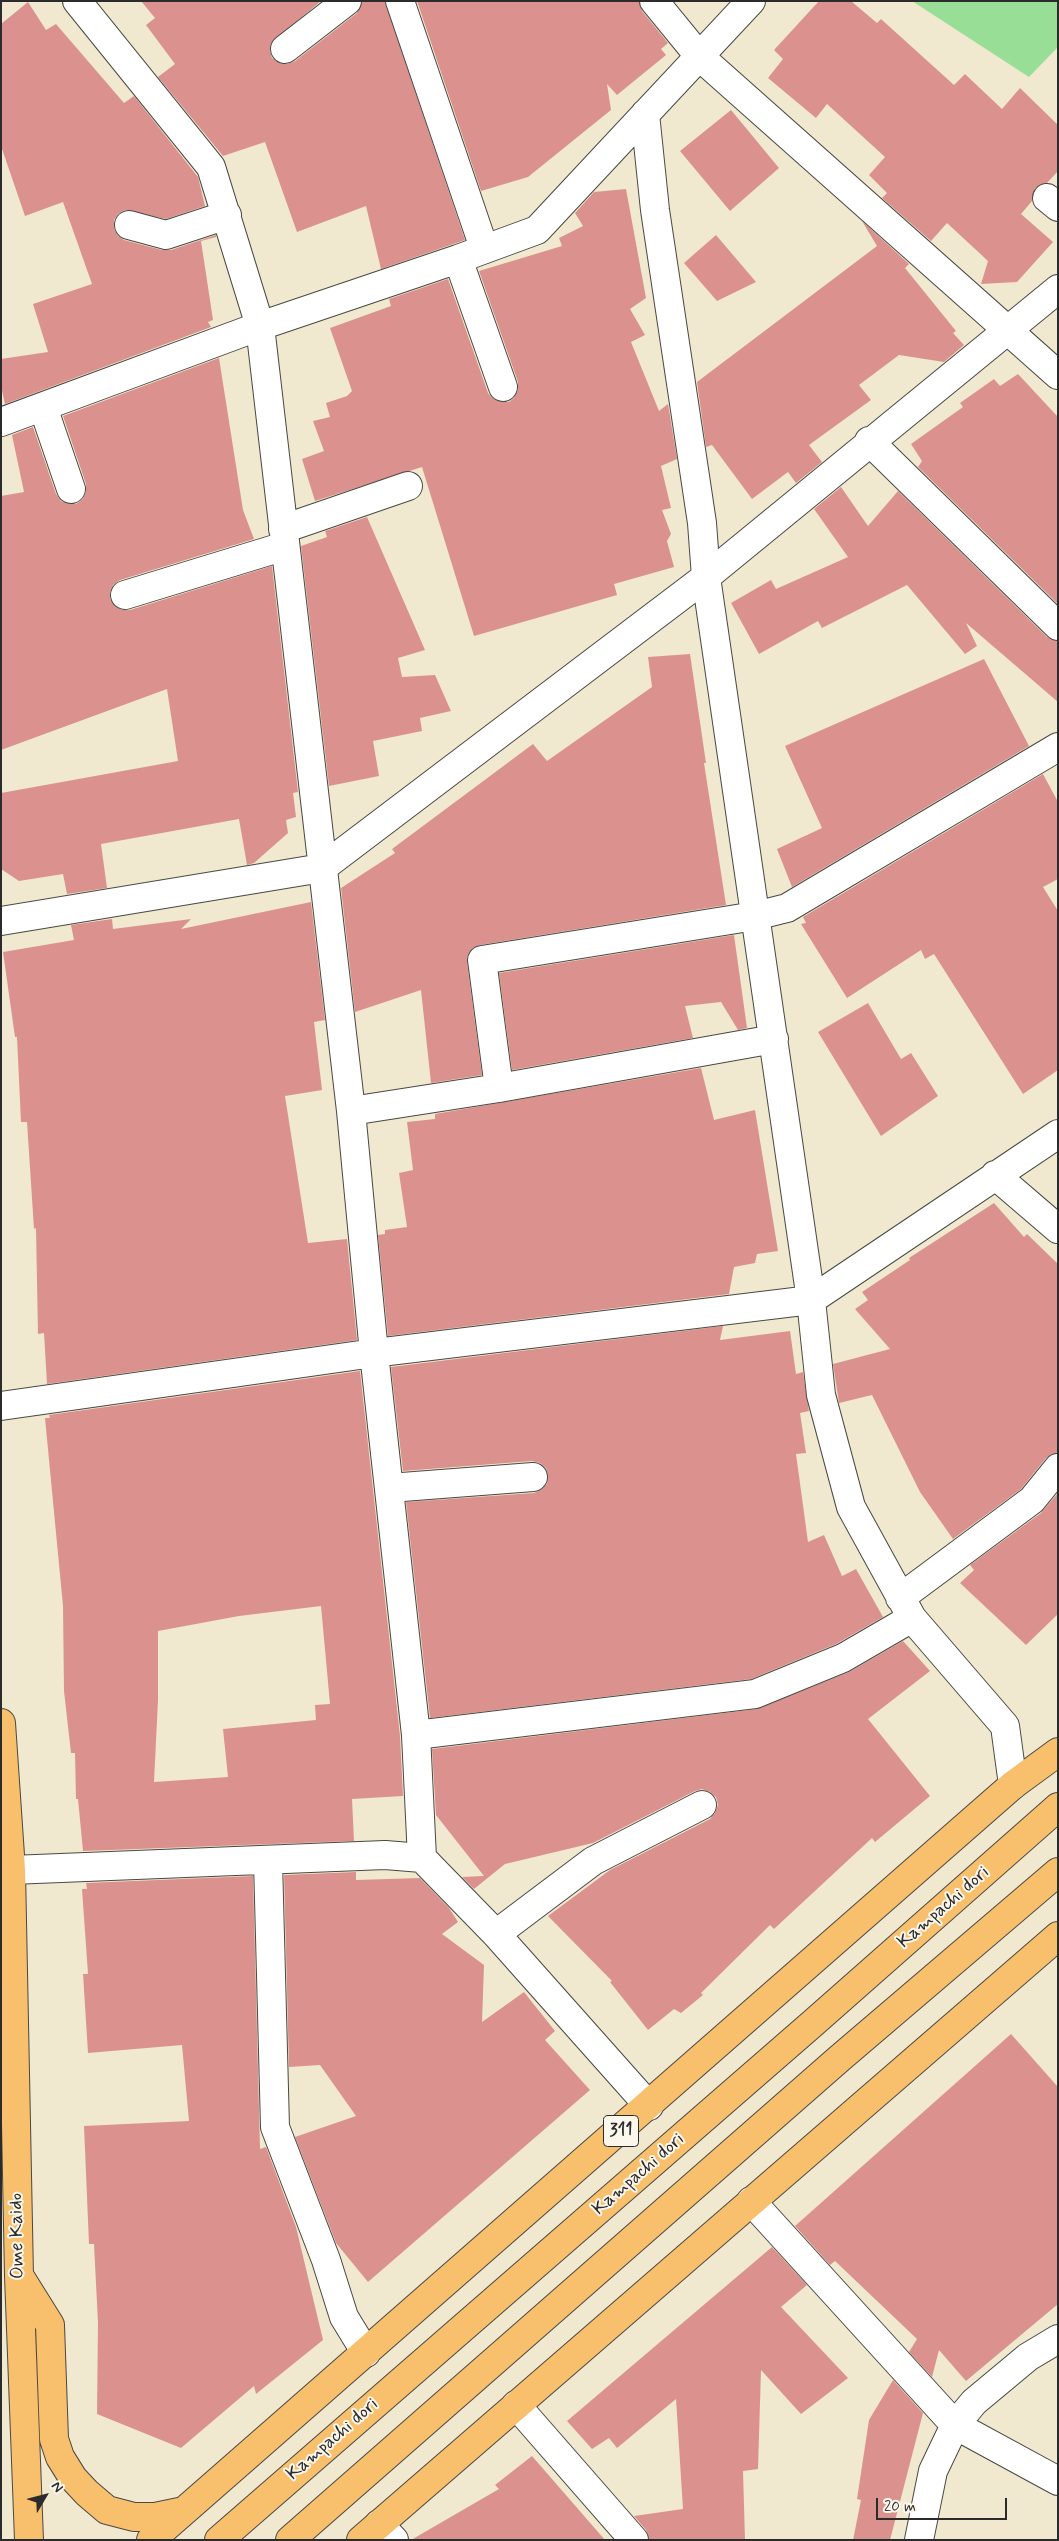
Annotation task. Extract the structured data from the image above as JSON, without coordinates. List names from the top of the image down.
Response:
{
  "streets": {
    "main road": ["Kampachi dori", "311", "Ome Kaido"]
  },
  "scale_bar": "20 m",
  "north": "top right"
}
